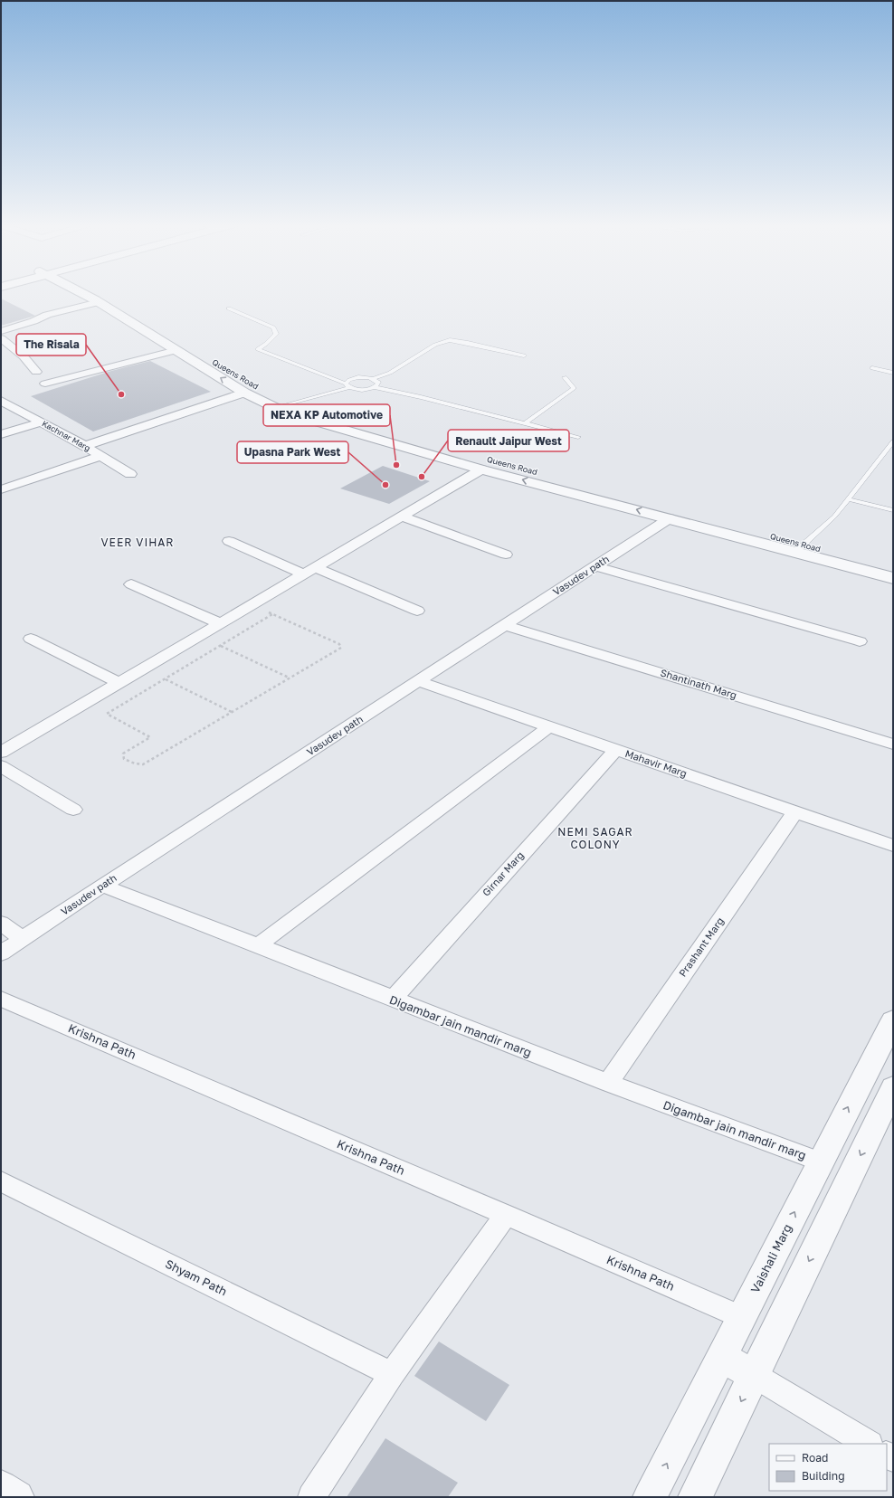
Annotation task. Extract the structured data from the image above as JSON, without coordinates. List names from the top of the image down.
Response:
{
  "streets": {
    "street": [
      "Queens Road",
      "Kachnar Marg",
      "Vasudev path",
      "Shantinath Marg",
      "Mahavir Marg",
      "Girnar Marg",
      "Prashant Marg",
      "Digambar jain mandir marg",
      "Krishna Path",
      "Vaishali Marg",
      "Shyam Path"
    ]
  },
  "crossings": [
    ["Queens Road", "Vasudev path"],
    ["Vasudev path", "Shantinath Marg"],
    ["Vasudev path", "Mahavir Marg"],
    ["Vasudev path", "Digambar jain mandir marg"],
    ["Mahavir Marg", "Girnar Marg"],
    ["Mahavir Marg", "Prashant Marg"],
    ["Girnar Marg", "Digambar jain mandir marg"],
    ["Prashant Marg", "Digambar jain mandir marg"],
    ["Digambar jain mandir marg", "Vaishali Marg"],
    ["Krishna Path", "Vaishali Marg"]
  ],
  "districts": ["VEER VIHAR", "NEMI SAGAR COLONY"],
  "places": [
    "The Risala",
    "NEXA KP Automotive",
    "Renault Jaipur West",
    "Upasna Park West"
  ],
  "legend": ["Road", "Building"]
}
